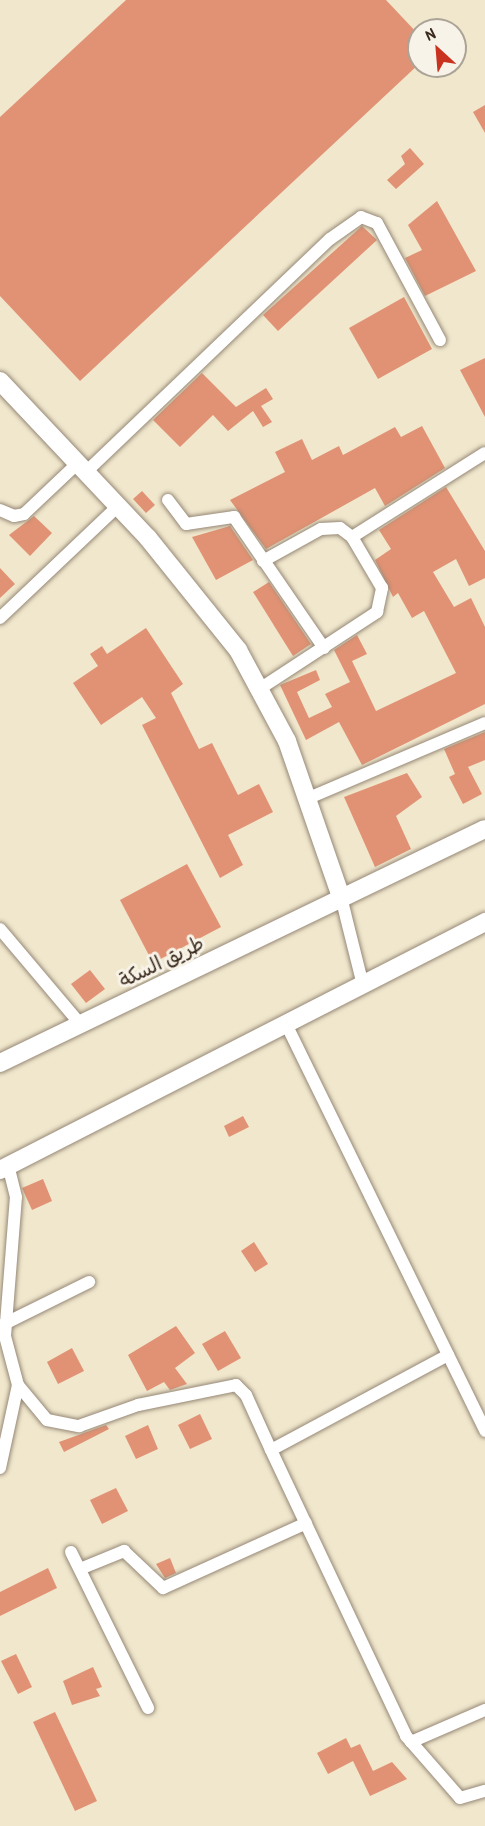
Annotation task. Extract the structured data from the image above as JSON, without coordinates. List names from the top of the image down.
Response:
{
  "streets": {
    "main road": ["طريق السكة"]
  },
  "north": "top left"
}
